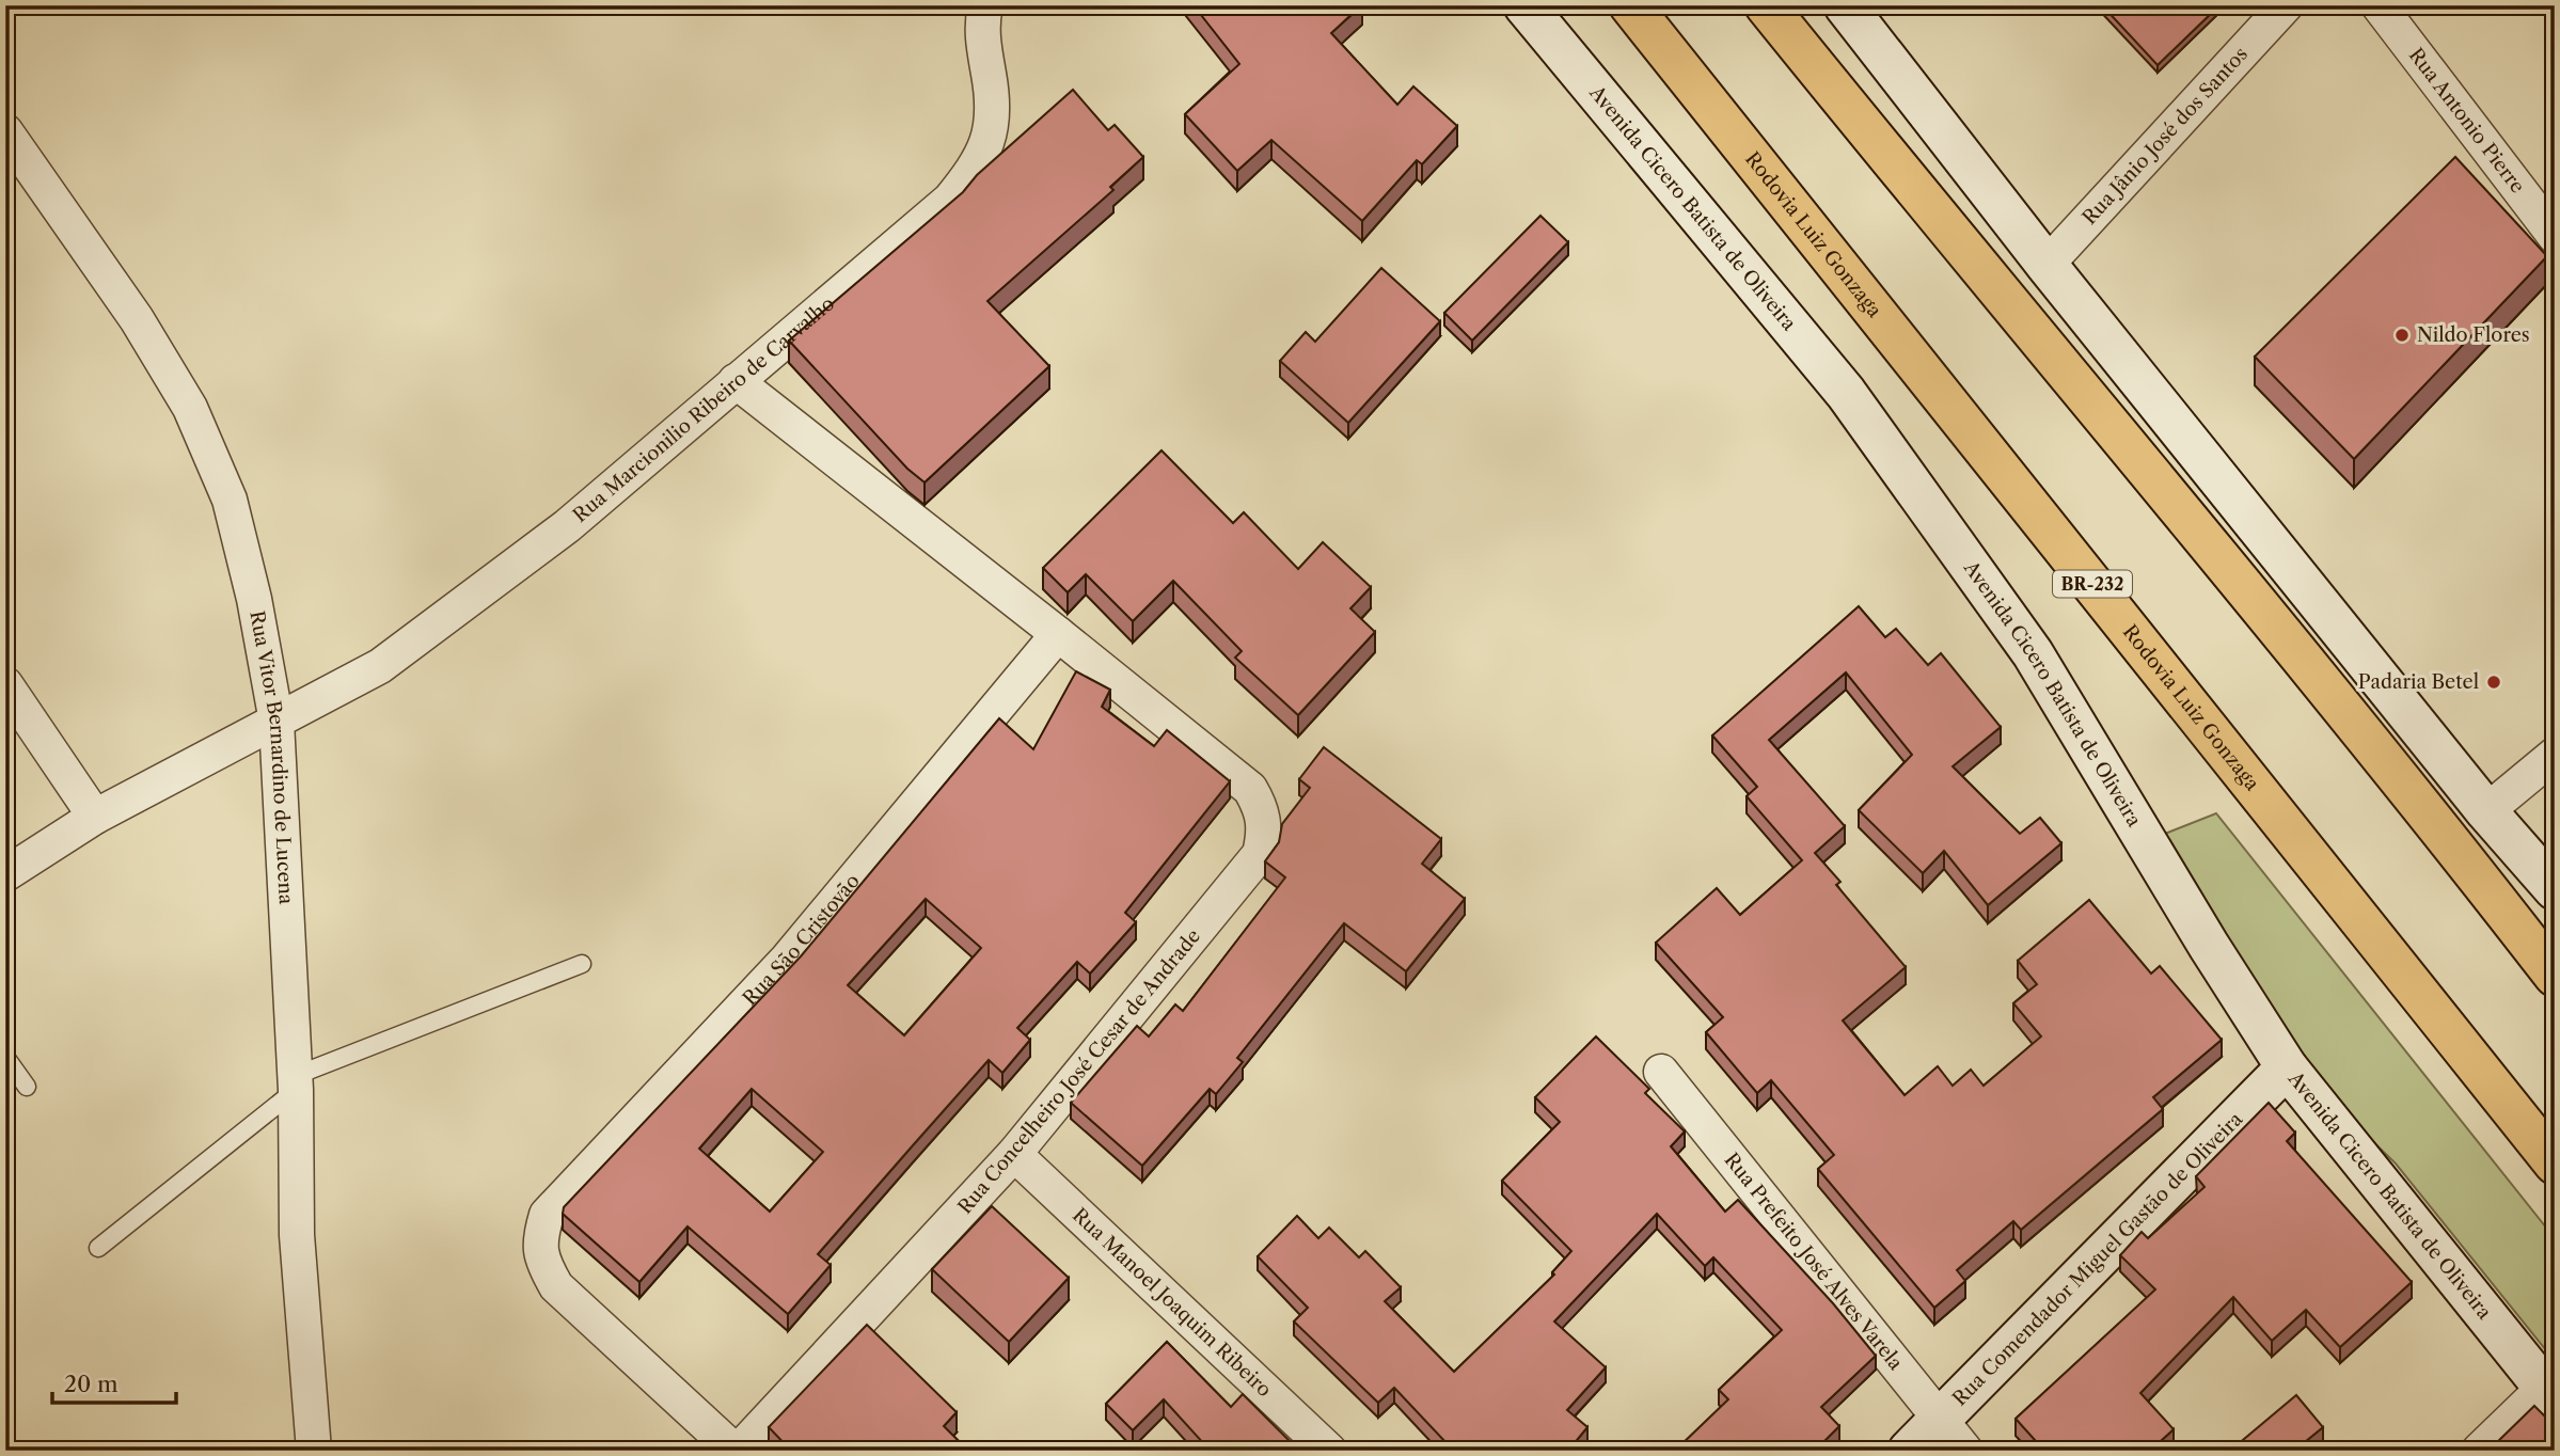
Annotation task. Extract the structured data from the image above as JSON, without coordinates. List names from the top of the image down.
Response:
{
  "streets": {
    "highway": ["Rodovia Luiz Gonzaga", "BR-232"],
    "main road": ["Avenida Cicero Batista de Oliveira", "Rua Comendador Miguel Gastão de Oliveira"],
    "street": [
      "Rua Antonio Pierre",
      "Rua Jânio José dos Santos",
      "Rua Marcionilio Ribeiro de Carvalho",
      "Rua Vitor Bernardino de Lucena",
      "Rua São Cristovão",
      "Rua Concelheiro José Cesar de Andrade",
      "Rua Prefeito José Alves Varela",
      "Rua Manoel Joaquim Ribeiro"
    ]
  },
  "crossings": [
    ["Avenida Cicero Batista de Oliveira", "Rua Comendador Miguel Gastão de Oliveira"],
    ["Rua Marcionilio Ribeiro de Carvalho", "Rua Vitor Bernardino de Lucena"],
    ["Rua São Cristovão", "Rua Concelheiro José Cesar de Andrade"],
    ["Rua Concelheiro José Cesar de Andrade", "Rua Manoel Joaquim Ribeiro"],
    ["Rua Comendador Miguel Gastão de Oliveira", "Rua Prefeito José Alves Varela"]
  ],
  "places": ["Nildo Flores", "Padaria Betel"],
  "scale_bar": "20 m"
}
